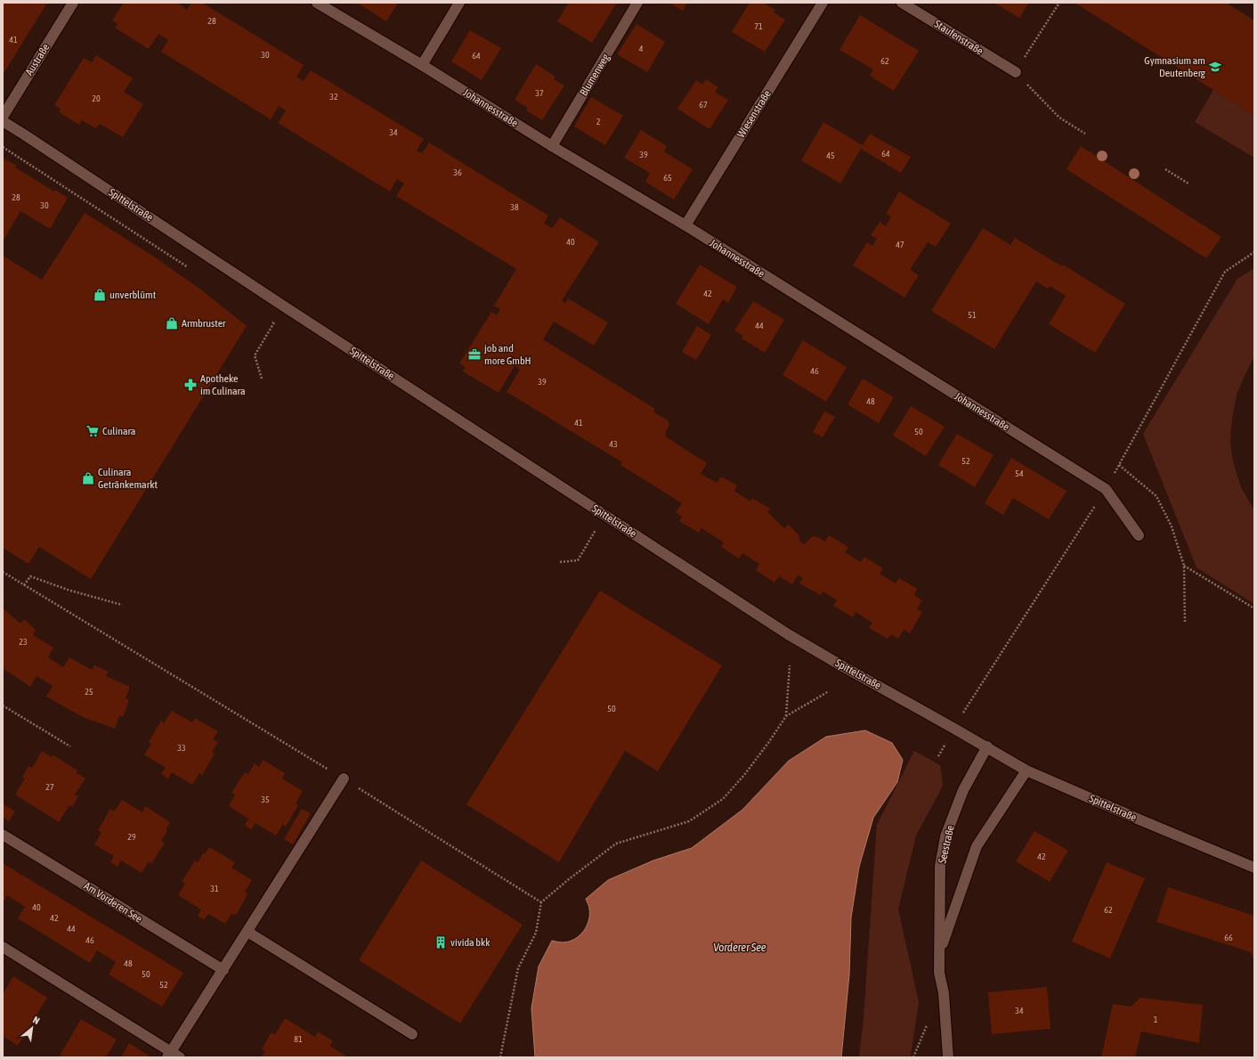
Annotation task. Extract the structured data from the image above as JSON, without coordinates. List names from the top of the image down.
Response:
{
  "streets": {
    "street": [
      "Staufenstraße",
      "Austraße",
      "Blumenweg",
      "Johannesstraße",
      "Wiesenstraße",
      "Spittelstraße",
      "Seestraße",
      "Am Vorderen See"
    ]
  },
  "crossings": [
    ["Blumenweg", "Johannesstraße"],
    ["Johannesstraße", "Wiesenstraße"],
    ["Spittelstraße", "Seestraße"]
  ],
  "water": ["Vorderer See"],
  "places": {
    "school or university": ["Gymnasium am Deutenberg"],
    "shop": ["unverblümt", "Armbruster", "Culinara Getränkemarkt"],
    "office": ["job and more GmbH"],
    "pharmacy": ["Apotheke im Culinara"],
    "supermarket": ["Culinara"],
    "building": ["vivida bkk"]
  },
  "house_numbers": [
    "28",
    "71",
    "41",
    "4",
    "30",
    "64",
    "62",
    "37",
    "32",
    "20",
    "67",
    "2",
    "34",
    "64",
    "39",
    "45",
    "36",
    "65",
    "28",
    "30",
    "38",
    "40",
    "47",
    "42",
    "51",
    "44",
    "46",
    "39",
    "48",
    "41",
    "50",
    "43",
    "52",
    "54",
    "23",
    "25",
    "50",
    "33",
    "27",
    "35",
    "29",
    "42",
    "31",
    "40",
    "62",
    "42",
    "44",
    "66",
    "46",
    "48",
    "50",
    "52",
    "34",
    "1",
    "81"
  ],
  "north": "top right"
}
